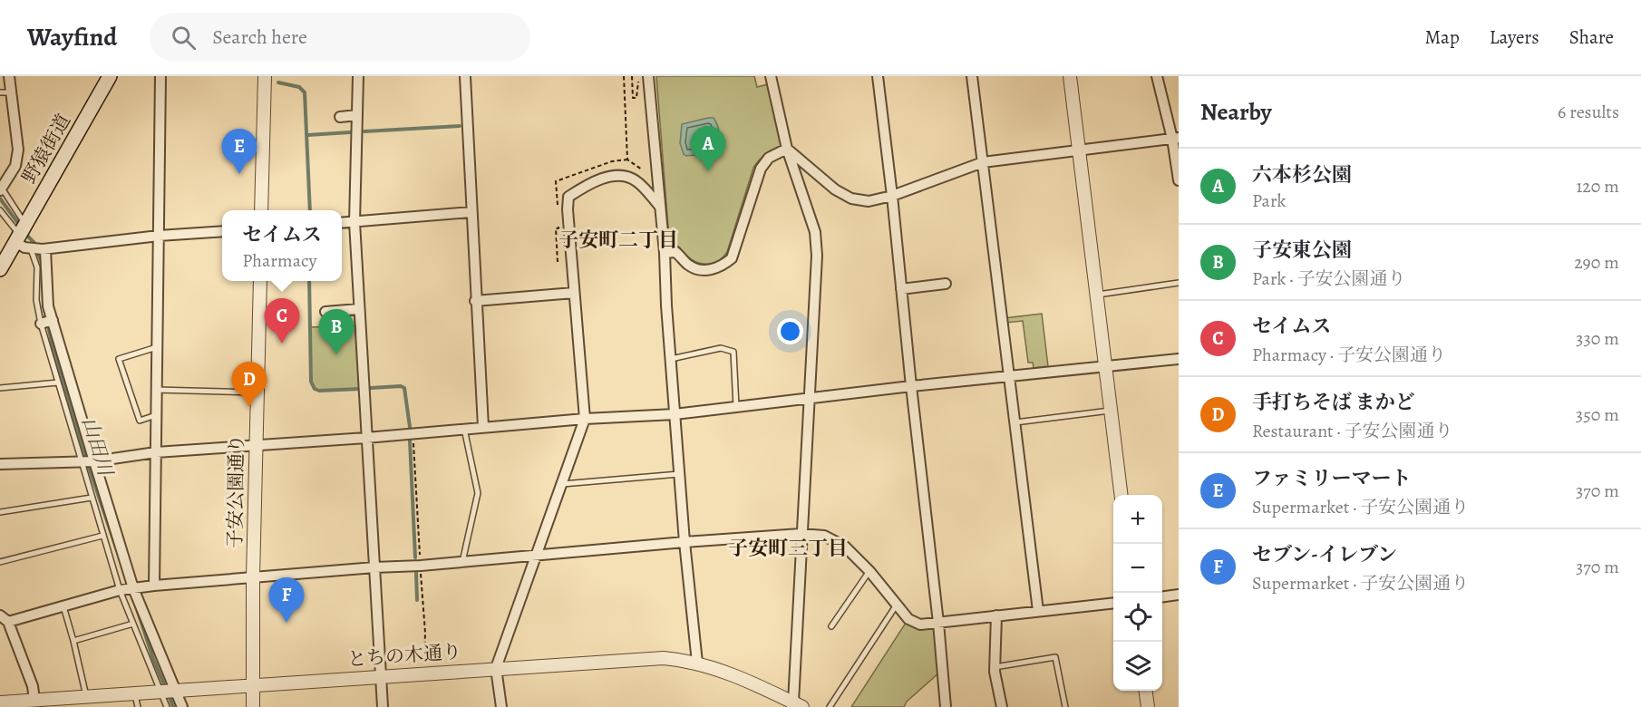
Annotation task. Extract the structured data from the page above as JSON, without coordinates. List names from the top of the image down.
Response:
{
  "streets": {
    "main road": ["野猿街道"],
    "street": ["子安公園通り", "とちの木通り"]
  },
  "crossings": [
    ["子安公園通り", "とちの木通り"]
  ],
  "districts": ["子安町二丁目", "子安町三丁目"],
  "water": ["山田川"],
  "page": {
    "header": "Wayfind",
    "search": "Search here",
    "nav": ["Map", "Layers", "Share"],
    "heading": ["Nearby", "6 results"],
    "pins": [
      "A",
      "E",
      "C",
      "B",
      "D",
      "F"
    ],
    "list": [
      {
        "mark": "A",
        "name": "六本杉公園",
        "note": "Park",
        "value": "120 m"
      },
      {
        "mark": "B",
        "name": "子安東公園",
        "note": "Park · 子安公園通り",
        "value": "290 m"
      },
      {
        "mark": "C",
        "name": "セイムス",
        "note": "Pharmacy · 子安公園通り",
        "value": "330 m"
      },
      {
        "mark": "D",
        "name": "手打ちそば まかど",
        "note": "Restaurant · 子安公園通り",
        "value": "350 m"
      },
      {
        "mark": "E",
        "name": "ファミリーマート",
        "note": "Supermarket · 子安公園通り",
        "value": "370 m"
      },
      {
        "mark": "F",
        "name": "セブン-イレブン",
        "note": "Supermarket · 子安公園通り",
        "value": "370 m"
      }
    ],
    "popup": ["セイムス", "Pharmacy"],
    "map_buttons": ["+", "−"]
  }
}
